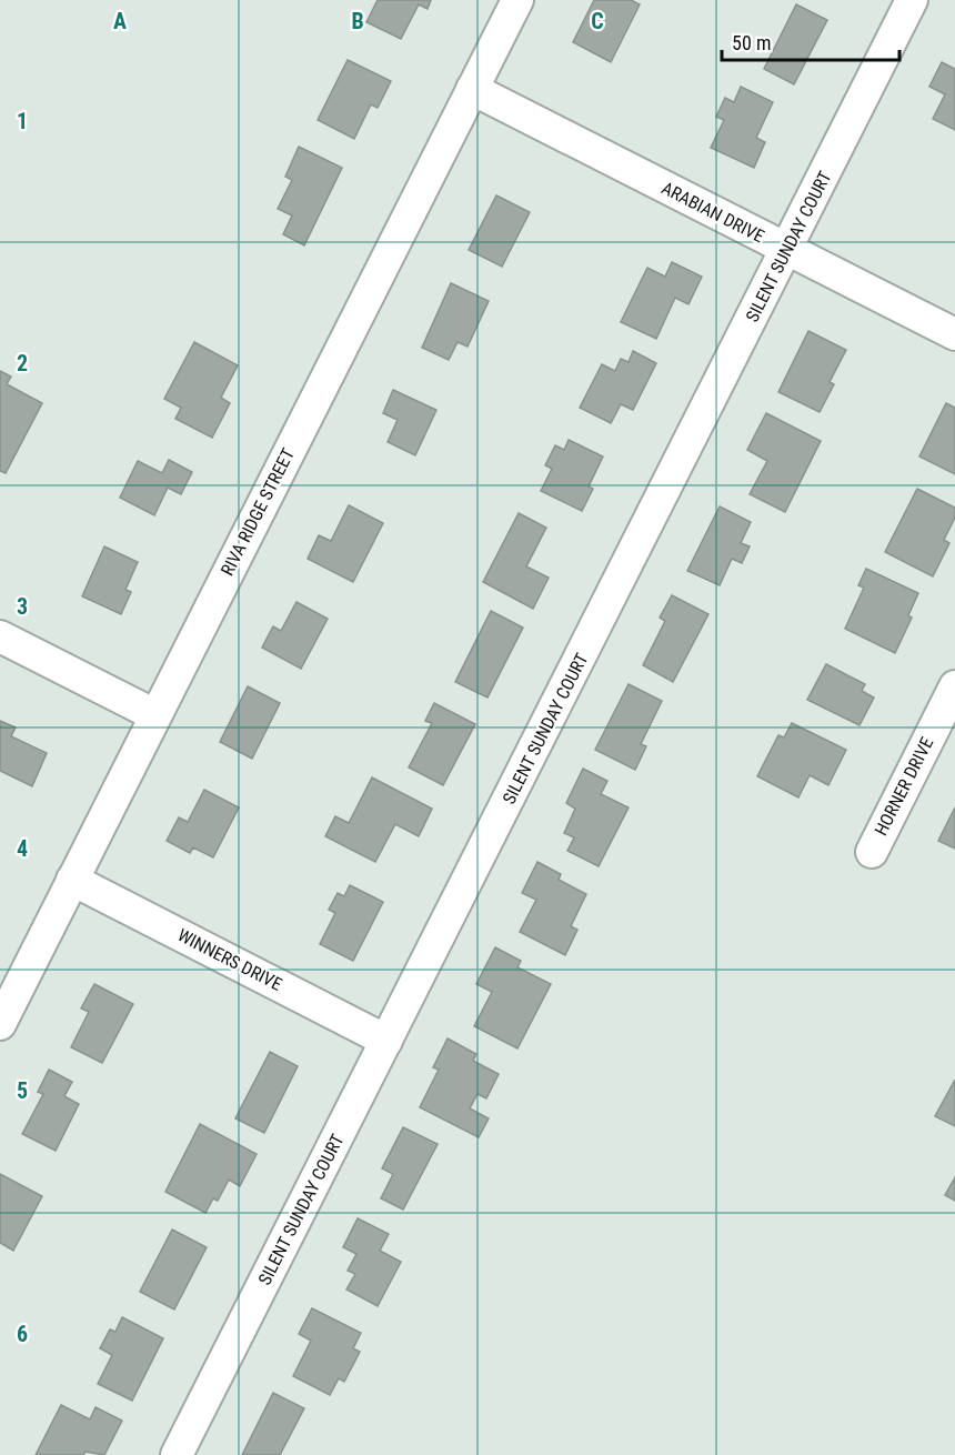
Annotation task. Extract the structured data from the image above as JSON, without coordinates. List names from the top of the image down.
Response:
{
  "streets": {
    "street": [
      "ARABIAN DRIVE",
      "SILENT SUNDAY COURT",
      "RIVA RIDGE STREET",
      "HORNER DRIVE",
      "WINNERS DRIVE"
    ]
  },
  "crossings": [
    ["ARABIAN DRIVE", "SILENT SUNDAY COURT"],
    ["ARABIAN DRIVE", "RIVA RIDGE STREET"],
    ["SILENT SUNDAY COURT", "WINNERS DRIVE"],
    ["RIVA RIDGE STREET", "WINNERS DRIVE"]
  ],
  "scale_bar": "50 m",
  "grid": {
    "columns": ["A", "B", "C"],
    "rows": [
      "1",
      "2",
      "3",
      "4",
      "5",
      "6"
    ]
  }
}
